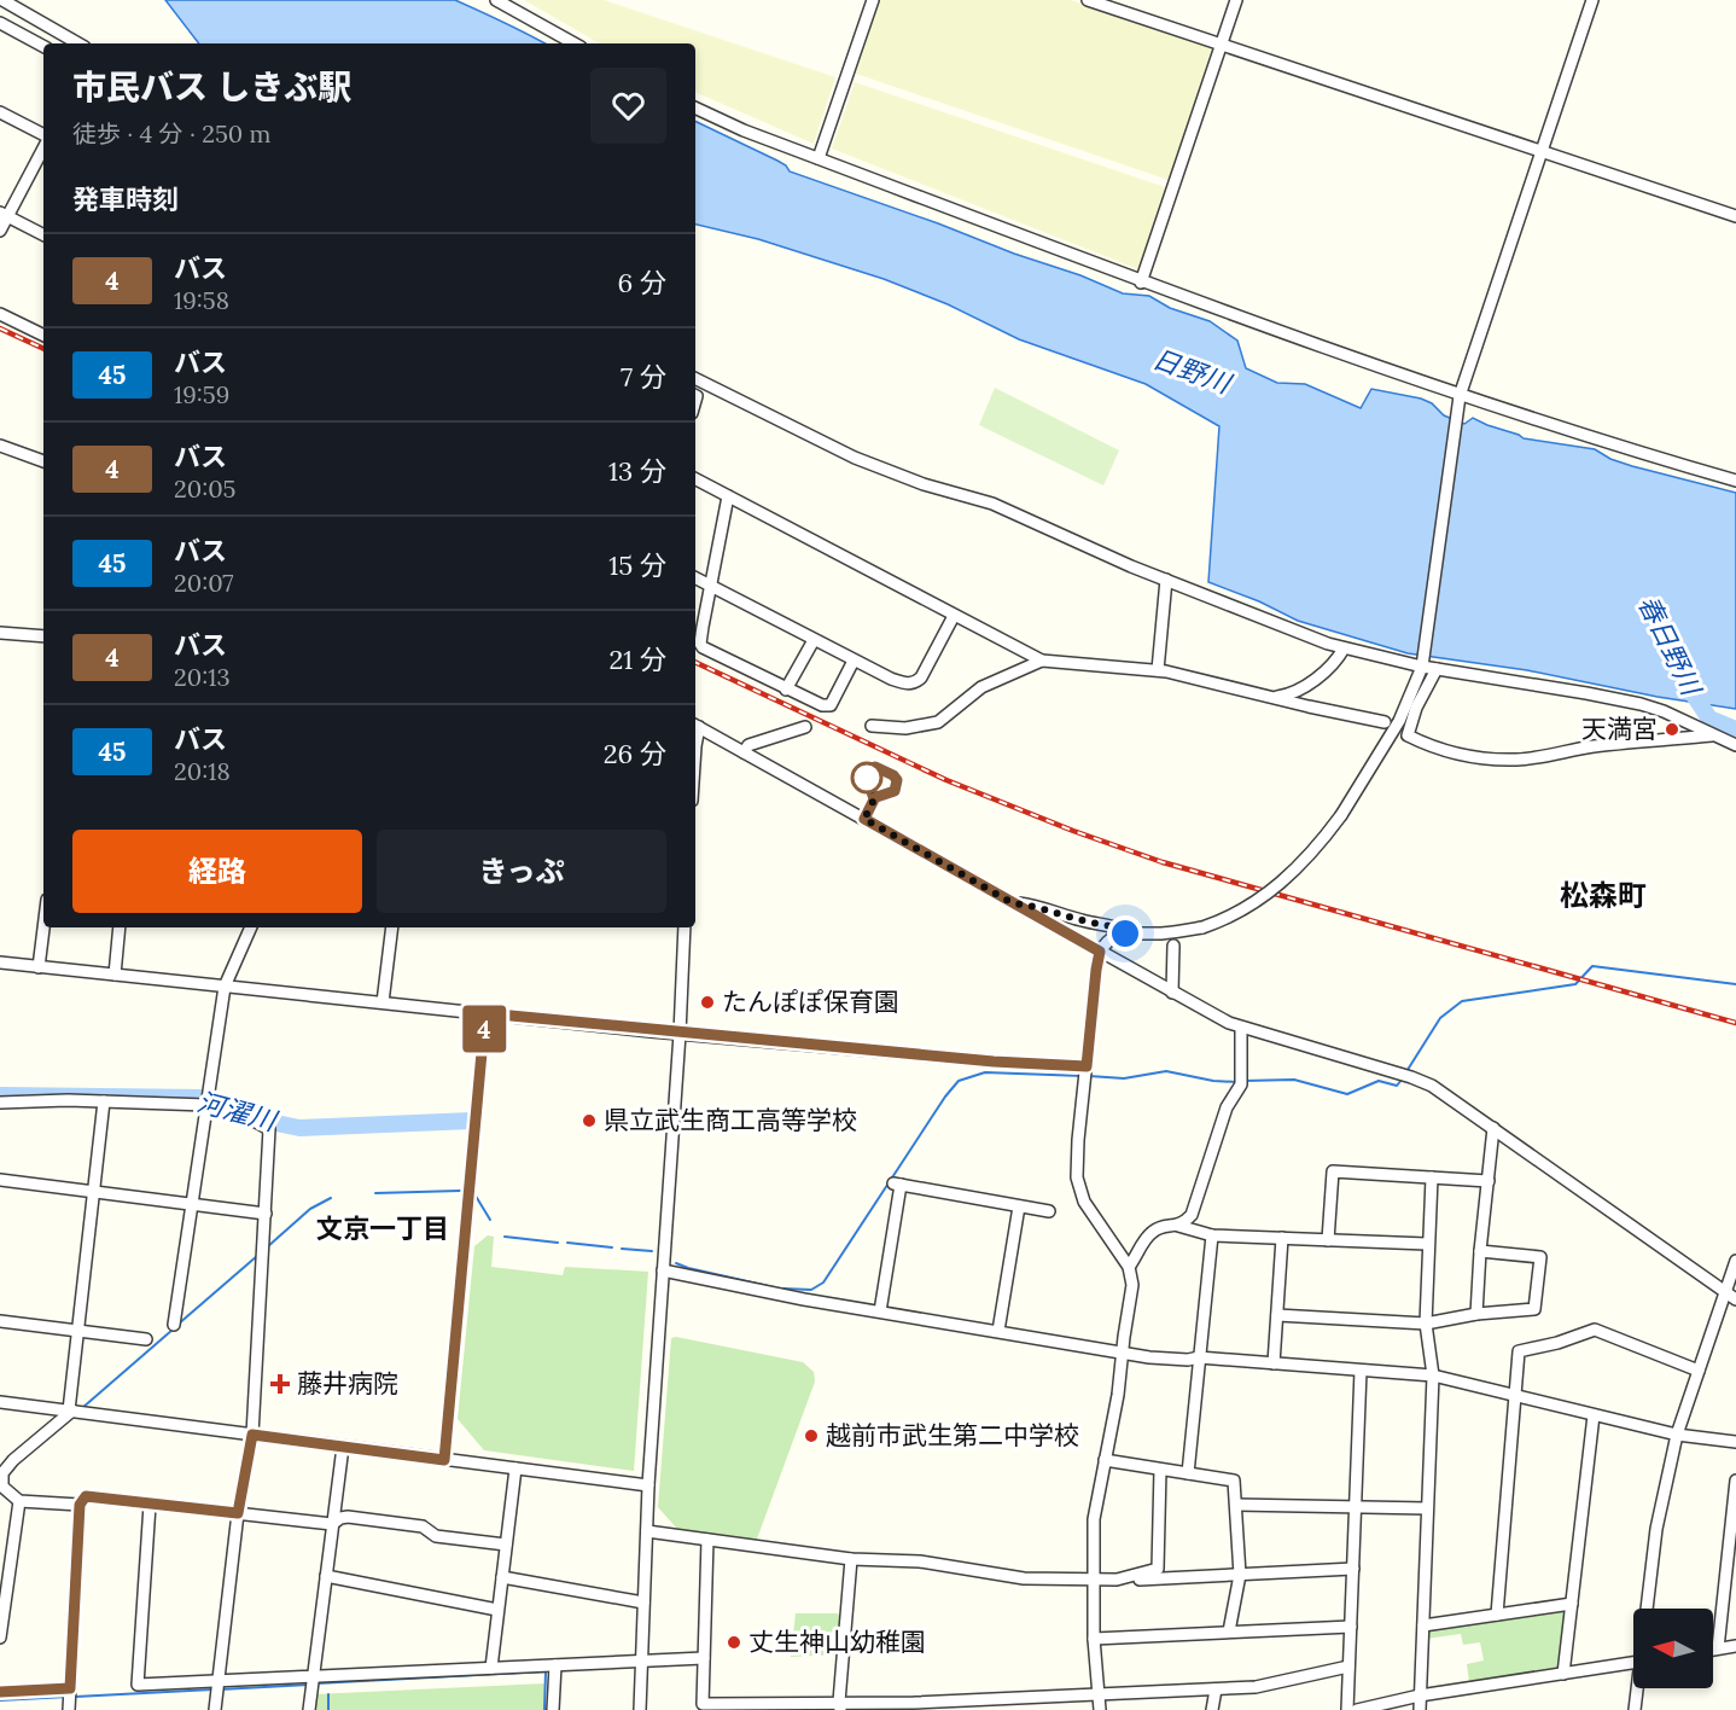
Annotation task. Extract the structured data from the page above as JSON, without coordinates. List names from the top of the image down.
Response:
{
  "districts": ["松森町", "文京一丁目"],
  "water": ["日野川", "春日野川", "河濯川"],
  "places": {
    "other": [
      "天満宮",
      "たんぽぽ保育園",
      "県立武生商工高等学校",
      "越前市武生第二中学校",
      "丈生神山幼稚園"
    ],
    "health": ["藤井病院"]
  },
  "lines": ["bus line 4"],
  "north": "left",
  "page": {
    "on_map": "4",
    "heading": [
      ["市民バス しきぶ駅", "徒歩 · 4 分 · 250 m"],
      "発車時刻"
    ],
    "list": [
      {
        "mark": "4",
        "name": "バス",
        "note": "19:58",
        "value": "6 分"
      },
      {
        "mark": "45",
        "name": "バス",
        "note": "19:59",
        "value": "7 分"
      },
      {
        "mark": "4",
        "name": "バス",
        "note": "20:05",
        "value": "13 分"
      },
      {
        "mark": "45",
        "name": "バス",
        "note": "20:07",
        "value": "15 分"
      },
      {
        "mark": "4",
        "name": "バス",
        "note": "20:13",
        "value": "21 分"
      },
      {
        "mark": "45",
        "name": "バス",
        "note": "20:18",
        "value": "26 分"
      }
    ],
    "buttons": ["経路", "きっぷ"]
  }
}
